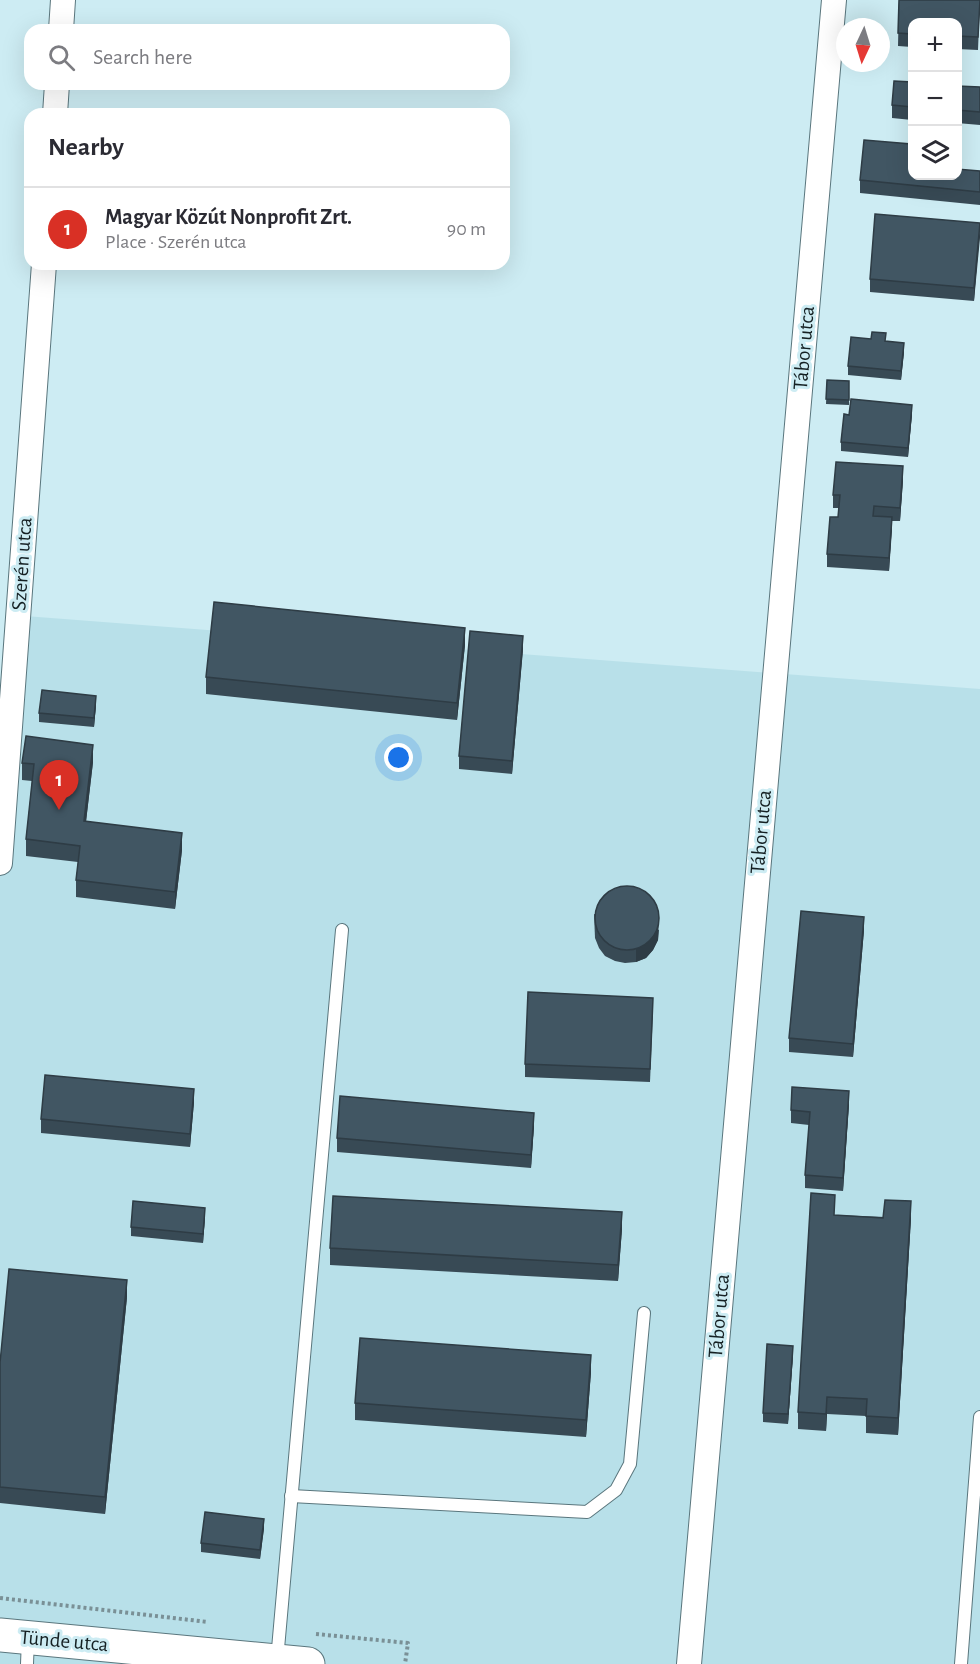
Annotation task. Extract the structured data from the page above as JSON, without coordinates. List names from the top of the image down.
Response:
{
  "streets": {
    "street": ["Tábor utca", "Szerén utca", "Tünde utca"]
  },
  "north": "bottom",
  "page": {
    "map_buttons": ["+", "−"],
    "search": "Search here",
    "heading": "Nearby",
    "list": [
      {
        "mark": "1",
        "name": "Magyar Közút Nonprofit Zrt.",
        "note": "Place · Szerén utca",
        "value": "90 m"
      }
    ],
    "pins": "1"
  }
}
